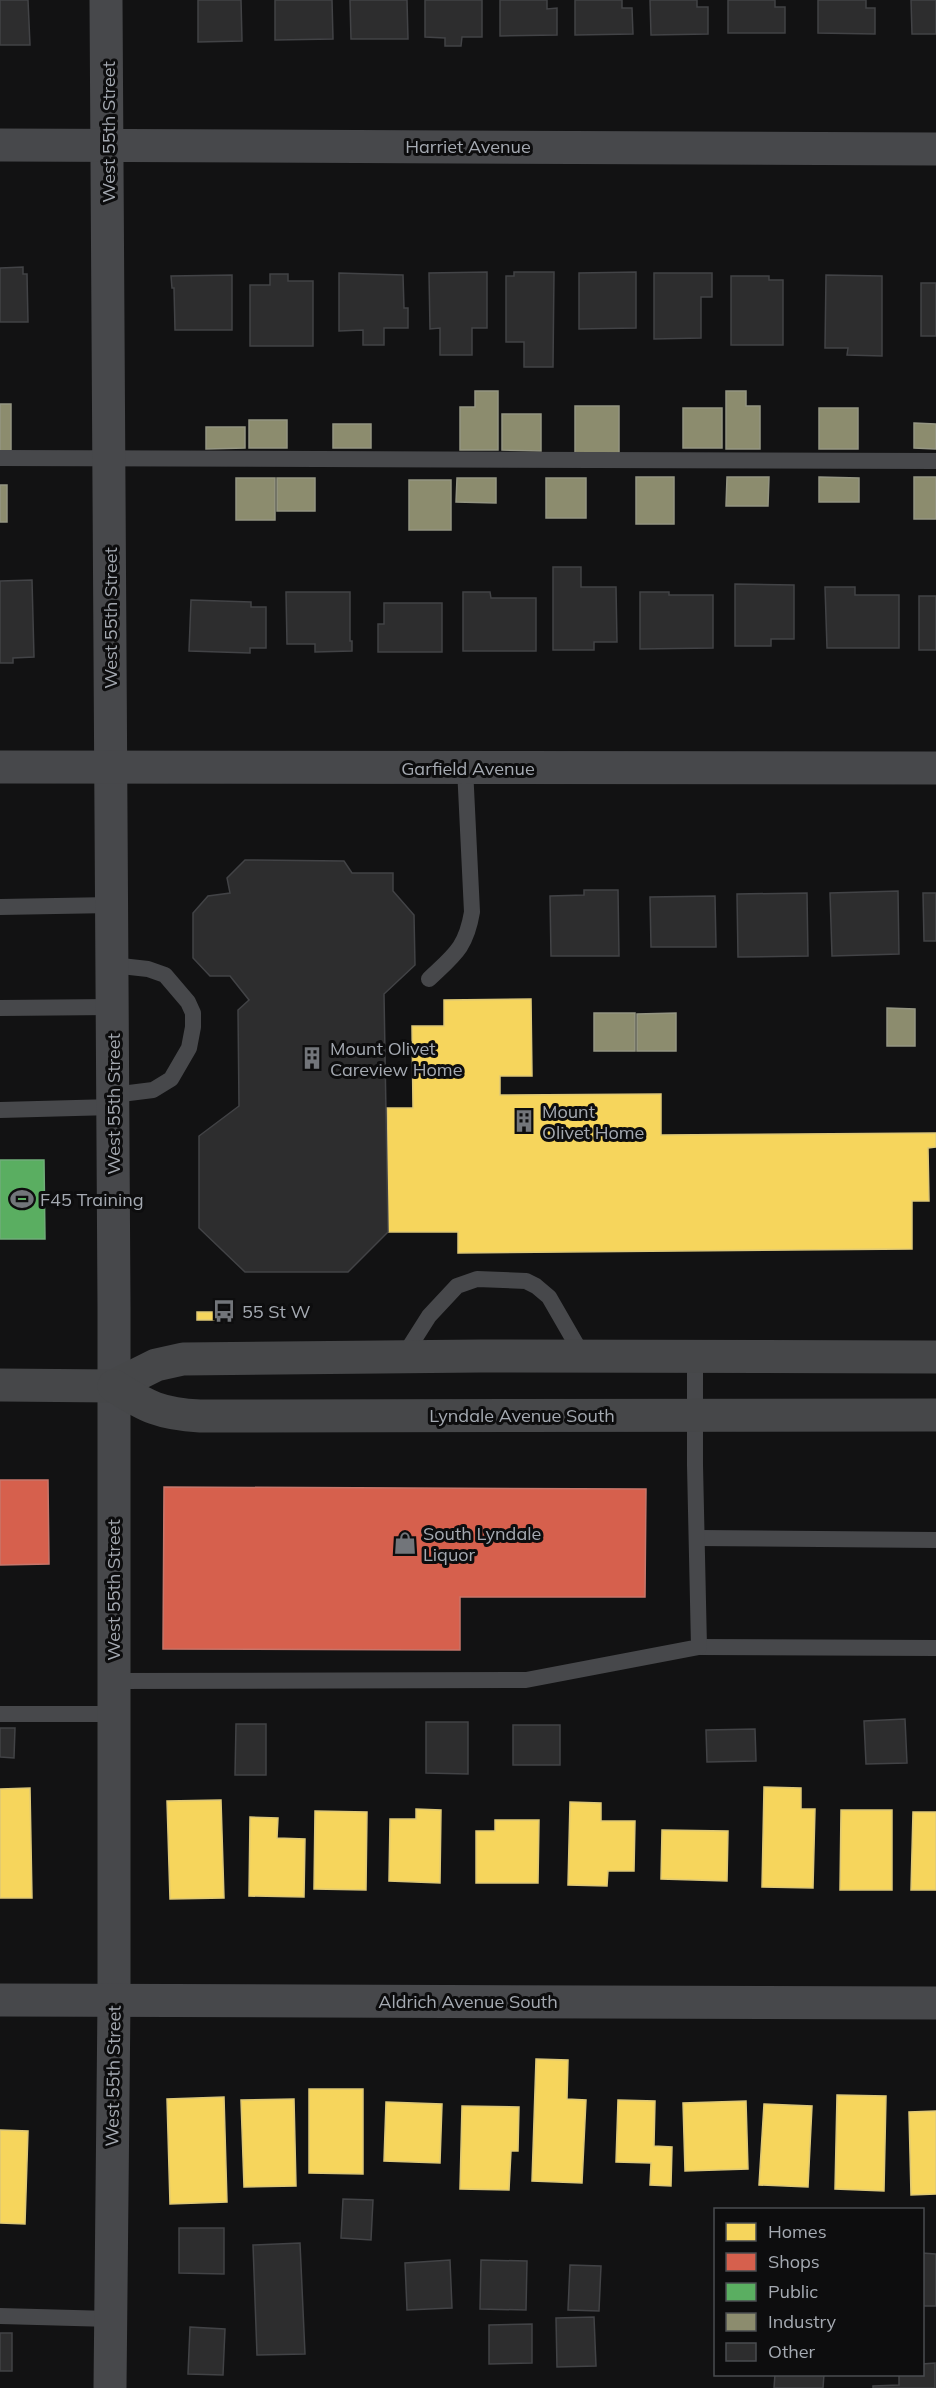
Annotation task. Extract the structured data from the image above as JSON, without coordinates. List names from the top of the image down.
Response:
{
  "streets": {
    "main road": ["Lyndale Avenue South"],
    "street": [
      "West 55th Street",
      "Harriet Avenue",
      "Garfield Avenue",
      "Aldrich Avenue South"
    ]
  },
  "crossings": [
    ["West 55th Street", "Harriet Avenue"],
    ["West 55th Street", "Garfield Avenue"],
    ["West 55th Street", "Lyndale Avenue South"],
    ["West 55th Street", "Aldrich Avenue South"]
  ],
  "places": {
    "building": ["Mount Olivet Careview Home", "Mount Olivet Home"],
    "sports": ["F45 Training"],
    "bus stop": ["55 St W"],
    "shop": ["South Lyndale Liquor"]
  },
  "legend": [
    "Homes",
    "Shops",
    "Public",
    "Industry",
    "Other"
  ]
}
